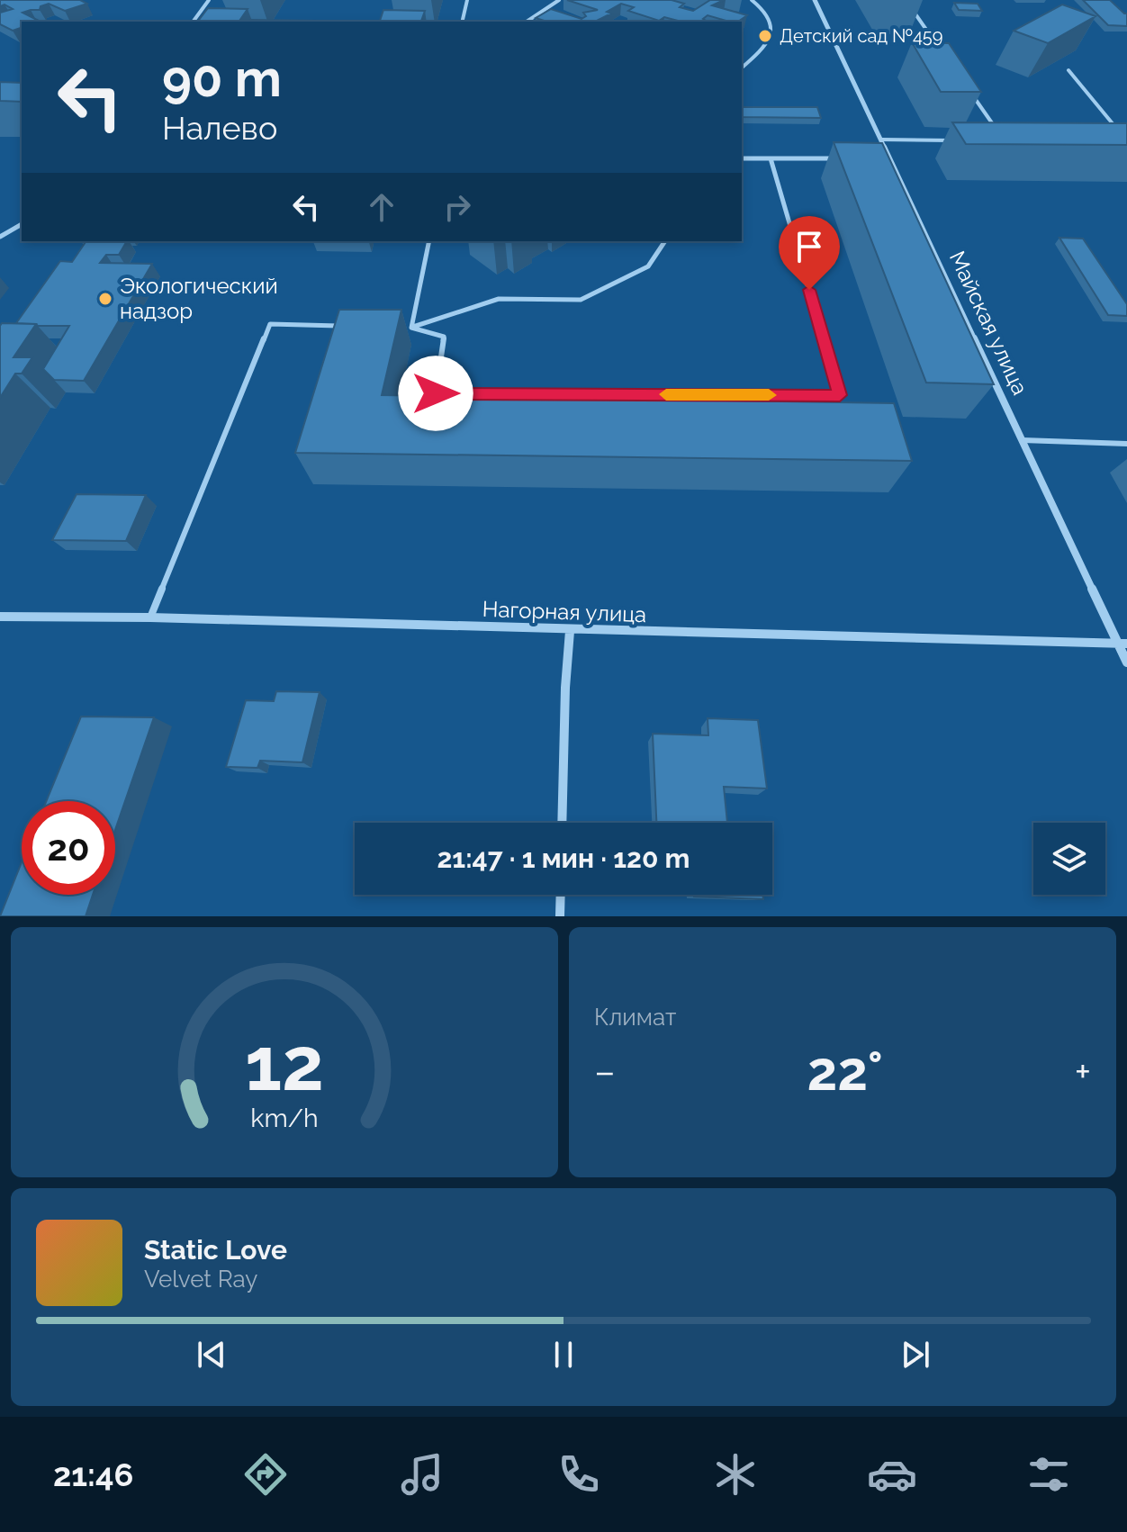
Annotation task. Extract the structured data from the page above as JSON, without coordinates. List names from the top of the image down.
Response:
{
  "streets": {
    "street": ["Майская улица", "Нагорная улица"]
  },
  "crossings": [
    ["Майская улица", "Нагорная улица"]
  ],
  "places": ["Детский сад №459", "Экологический надзор"],
  "page": {
    "turn": ["90 m", "Налево"],
    "limit": "20",
    "trip": "21:47 · 1 мин · 120 m",
    "tile": "Климат",
    "heat": ["−", "22°", "+"],
    "song": ["Static Love", "Velvet Ray"],
    "tabs": "21:46",
    "gauge": ["12", "km/h"]
  }
}
